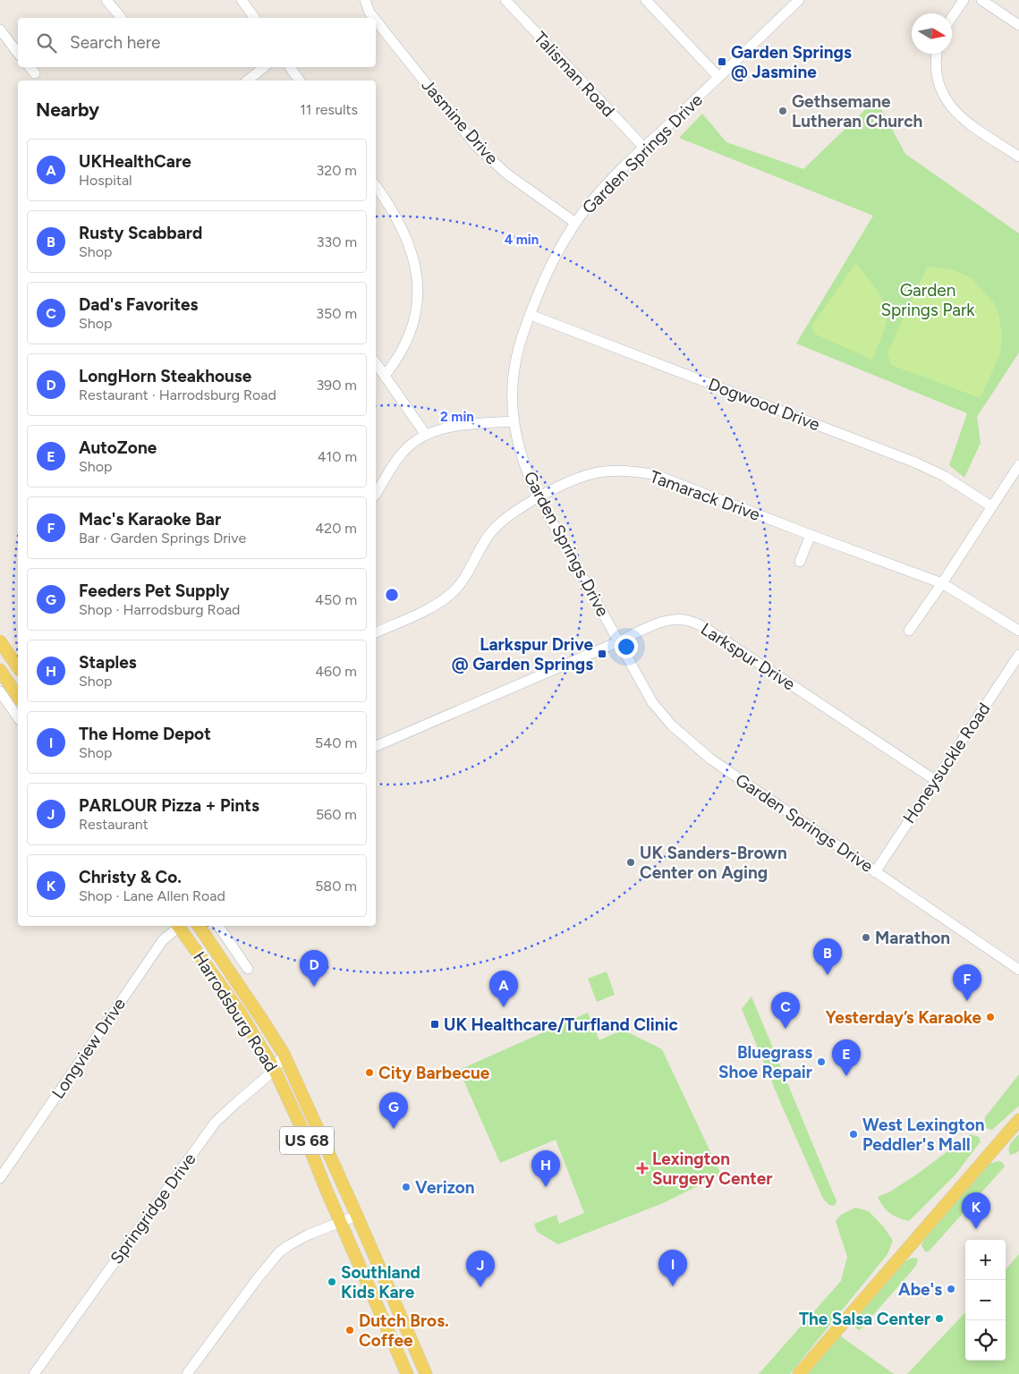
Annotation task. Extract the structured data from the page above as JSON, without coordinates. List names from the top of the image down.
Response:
{
  "streets": {
    "main road": ["Harrodsburg Road", "US 68"],
    "street": [
      "Talisman Road",
      "Jasmine Drive",
      "Garden Springs Drive",
      "Dogwood Drive",
      "Tamarack Drive",
      "Larkspur Drive",
      "Honeysuckle Road",
      "Longview Drive",
      "Springridge Drive"
    ]
  },
  "crossings": [
    ["Talisman Road", "Garden Springs Drive"],
    ["Jasmine Drive", "Garden Springs Drive"],
    ["Garden Springs Drive", "Dogwood Drive"],
    ["Garden Springs Drive", "Tamarack Drive"],
    ["Garden Springs Drive", "Larkspur Drive"],
    ["Garden Springs Drive", "Honeysuckle Road"],
    ["Larkspur Drive", "Honeysuckle Road"],
    ["Harrodsburg Road", "Springridge Drive"]
  ],
  "parks": ["Garden Springs Park"],
  "places": {
    "transit": ["Garden Springs @ Jasmine", "Larkspur Drive @ Garden Springs", "UK Healthcare/Turfland Clinic"],
    "other": [
      "Gethsemane Lutheran Church",
      "UK Sanders-Brown Center on Aging",
      "Marathon",
      "Yesterday’s Karaoke",
      "Bluegrass Shoe Repair",
      "City Barbecue",
      "West Lexington Peddler's Mall",
      "Verizon",
      "Southland Kids Kare",
      "Abe's",
      "The Salsa Center",
      "Dutch Bros. Coffee"
    ],
    "health": ["Lexington Surgery Center"]
  },
  "north": "right",
  "page": {
    "search": "Search here",
    "heading": ["Nearby", "11 results"],
    "list": [
      {
        "mark": "A",
        "name": "UKHealthCare",
        "note": "Hospital",
        "value": "320 m"
      },
      {
        "mark": "B",
        "name": "Rusty Scabbard",
        "note": "Shop",
        "value": "330 m"
      },
      {
        "mark": "C",
        "name": "Dad's Favorites",
        "note": "Shop",
        "value": "350 m"
      },
      {
        "mark": "D",
        "name": "LongHorn Steakhouse",
        "note": "Restaurant · Harrodsburg Road",
        "value": "390 m"
      },
      {
        "mark": "E",
        "name": "AutoZone",
        "note": "Shop",
        "value": "410 m"
      },
      {
        "mark": "F",
        "name": "Mac's Karaoke Bar",
        "note": "Bar · Garden Springs Drive",
        "value": "420 m"
      },
      {
        "mark": "G",
        "name": "Feeders Pet Supply",
        "note": "Shop · Harrodsburg Road",
        "value": "450 m"
      },
      {
        "mark": "H",
        "name": "Staples",
        "note": "Shop",
        "value": "460 m"
      },
      {
        "mark": "I",
        "name": "The Home Depot",
        "note": "Shop",
        "value": "540 m"
      },
      {
        "mark": "J",
        "name": "PARLOUR Pizza + Pints",
        "note": "Restaurant",
        "value": "560 m"
      },
      {
        "mark": "K",
        "name": "Christy & Co.",
        "note": "Shop · Lane Allen Road",
        "value": "580 m"
      }
    ],
    "pins": [
      "B",
      "D",
      "F",
      "A",
      "C",
      "E",
      "G",
      "H",
      "K",
      "I",
      "J"
    ],
    "map_buttons": ["+", "−"]
  },
  "rings": ["4 min", "2 min"]
}
